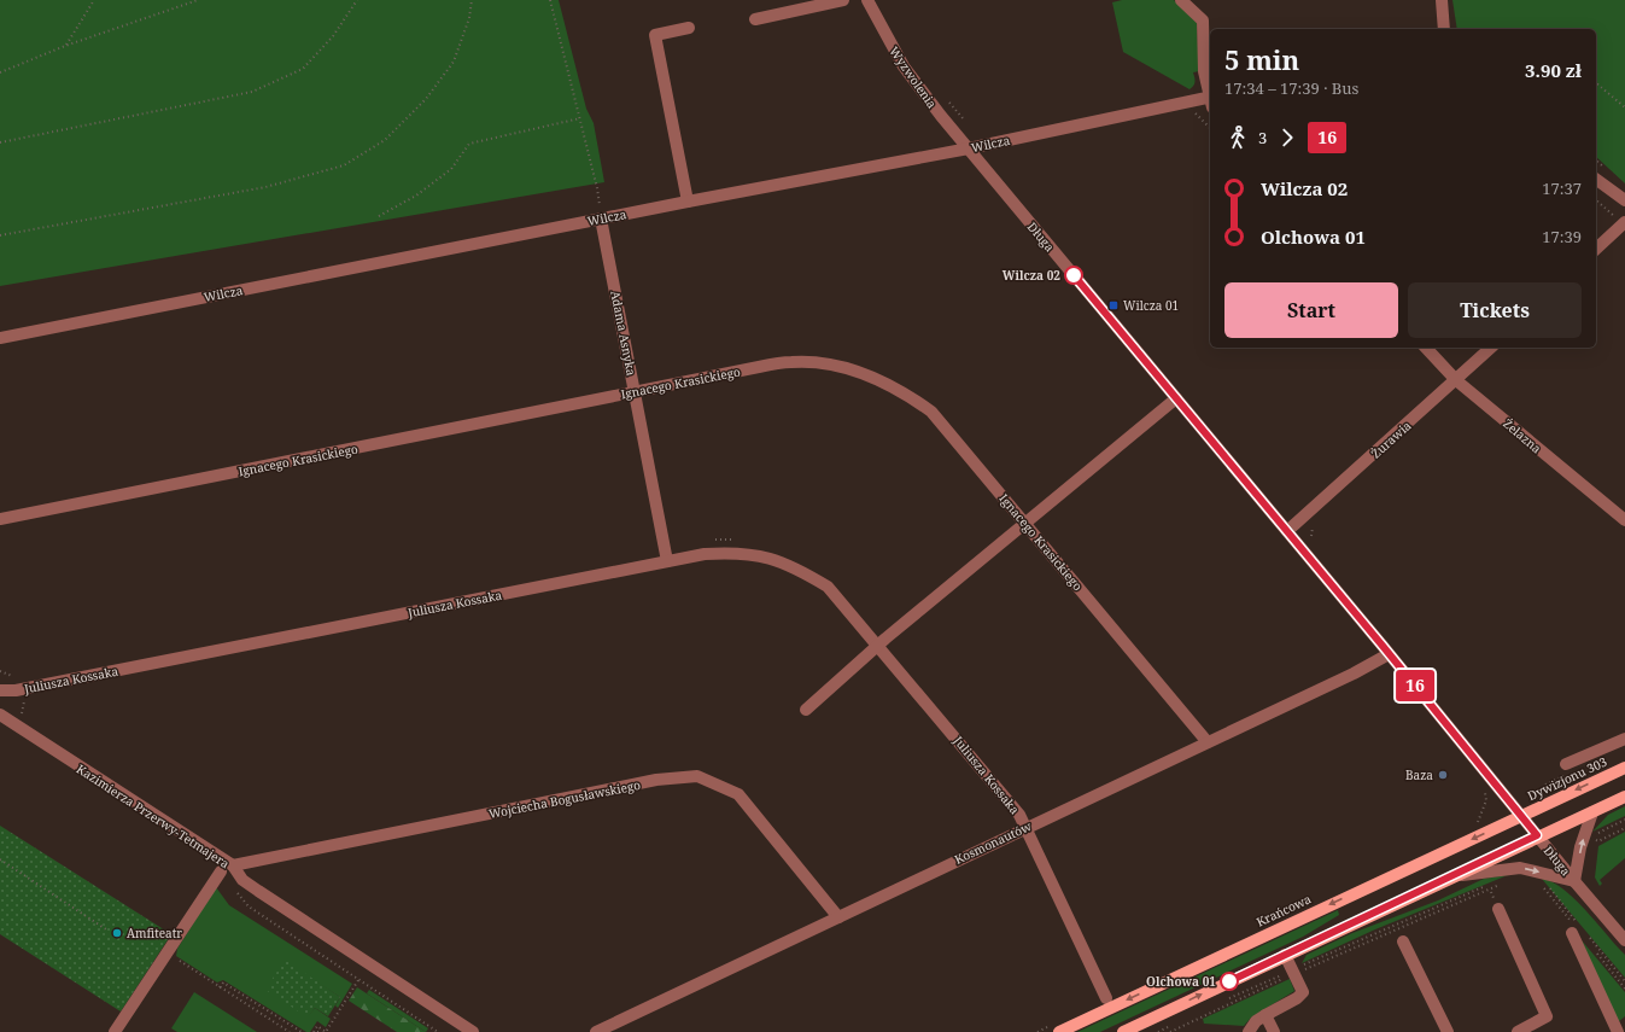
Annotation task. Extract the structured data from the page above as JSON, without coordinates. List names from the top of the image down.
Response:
{
  "streets": {
    "main road": ["Dywizjonu 303", "Krańcowa"],
    "street": [
      "Wyzwolenia",
      "Wilcza",
      "Długa",
      "Adama Asnyka",
      "Ignacego Krasickiego",
      "Żelazna",
      "Żurawia",
      "Juliusza Kossaka",
      "Wojciecha Bogusławskiego",
      "Kazimierza Przerwy-Tetmajera",
      "Kosmonautów"
    ]
  },
  "crossings": [
    ["Wyzwolenia", "Wilcza"],
    ["Wyzwolenia", "Długa"],
    ["Wilcza", "Długa"],
    ["Wilcza", "Adama Asnyka"],
    ["Długa", "Żurawia"],
    ["Długa", "Dywizjonu 303"],
    ["Długa", "Kosmonautów"],
    ["Długa", "Krańcowa"],
    ["Adama Asnyka", "Ignacego Krasickiego"],
    ["Adama Asnyka", "Juliusza Kossaka"],
    ["Ignacego Krasickiego", "Kosmonautów"],
    ["Żelazna", "Żurawia"],
    ["Juliusza Kossaka", "Kosmonautów"],
    ["Dywizjonu 303", "Krańcowa"],
    ["Wojciecha Bogusławskiego", "Kazimierza Przerwy-Tetmajera"],
    ["Wojciecha Bogusławskiego", "Kosmonautów"]
  ],
  "places": {
    "other": [
      "Wilcza 02",
      "Baza",
      "Amfiteatr",
      "Olchowa 01"
    ],
    "transit": ["Wilcza 01"]
  },
  "lines": ["bus line 16"],
  "page": {
    "on_map": "16",
    "heading": ["5 min", "17:34 – 17:39 · Bus", "3.90 zł"],
    "legs": ["3", "16"],
    "list": [
      {
        "name": "Wilcza 02",
        "value": "17:37"
      },
      {
        "name": "Olchowa 01",
        "value": "17:39"
      }
    ],
    "buttons": ["Start", "Tickets"]
  }
}
